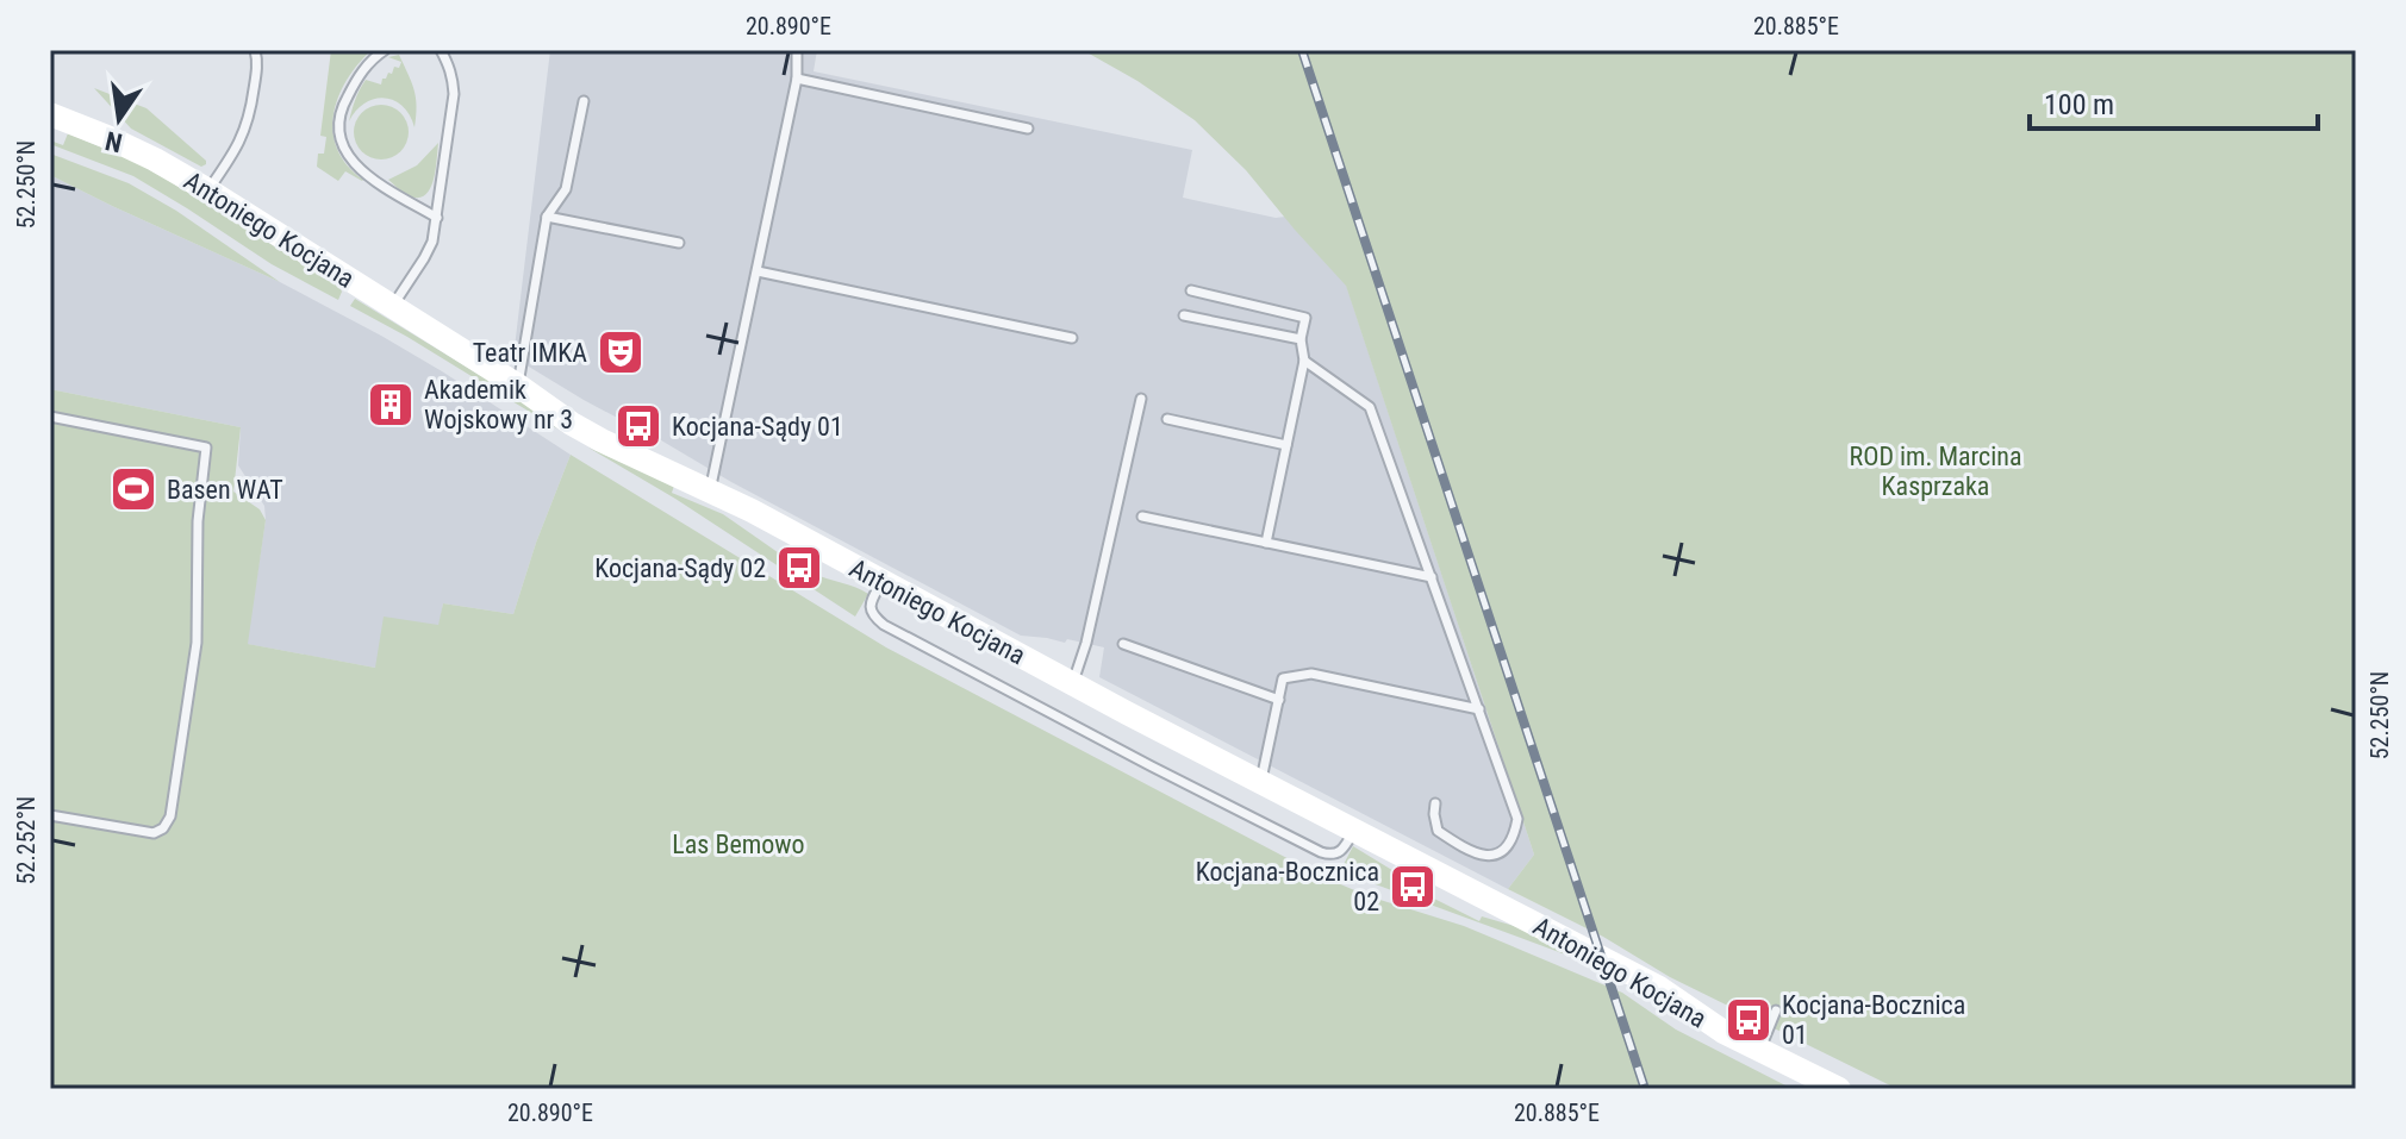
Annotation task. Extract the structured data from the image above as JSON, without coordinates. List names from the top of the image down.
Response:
{
  "streets": {
    "street": ["Antoniego Kocjana"]
  },
  "parks": ["ROD im. Marcina Kasprzaka", "Las Bemowo"],
  "places": {
    "theatre": ["Teatr IMKA"],
    "building": ["Akademik Wojskowy nr 3"],
    "bus stop": [
      "Kocjana-Sądy 01",
      "Kocjana-Sądy 02",
      "Kocjana-Bocznica 02",
      "Kocjana-Bocznica 01"
    ],
    "sports": ["Basen WAT"]
  },
  "scale_bar": "100 m",
  "north": "bottom",
  "coordinates": [
    "20.890°E",
    "20.885°E",
    "52.250°N",
    "52.252°N"
  ]
}
